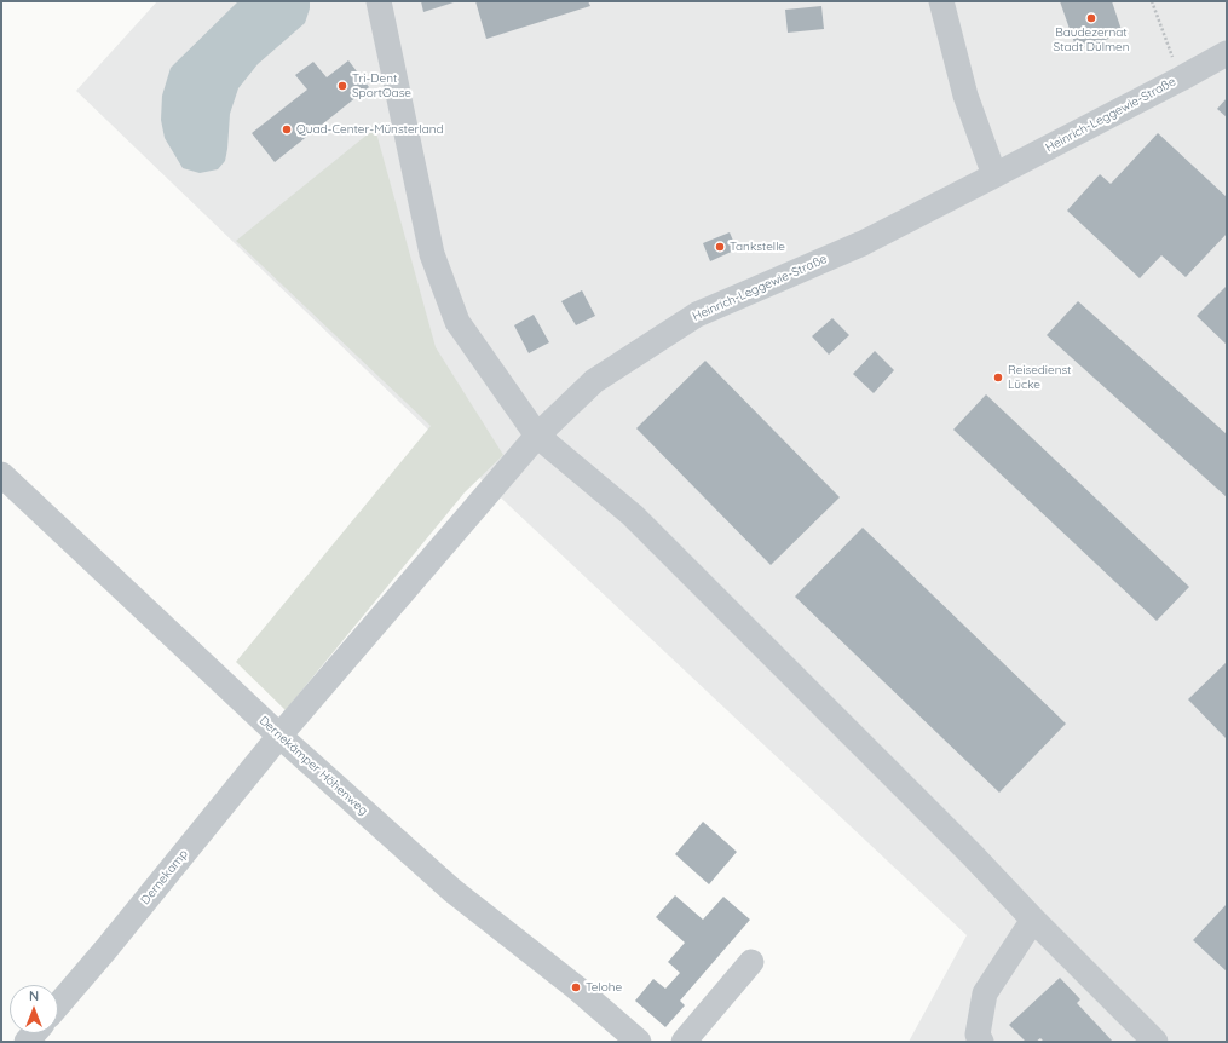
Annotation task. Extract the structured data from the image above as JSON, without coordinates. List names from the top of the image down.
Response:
{
  "streets": {
    "street": ["Heinrich-Leggewie-Straße", "Dernekämper Höhenweg", "Dernekamp"]
  },
  "crossings": [
    ["Heinrich-Leggewie-Straße", "Dernekamp"],
    ["Dernekämper Höhenweg", "Dernekamp"]
  ],
  "places": [
    "Baudezernat Stadt Dülmen",
    "Tri-Dent SportOase",
    "Quad-Center-Münsterland",
    "Tankstelle",
    "Reisedienst Lücke",
    "Telohe"
  ],
  "north": "top"
}
